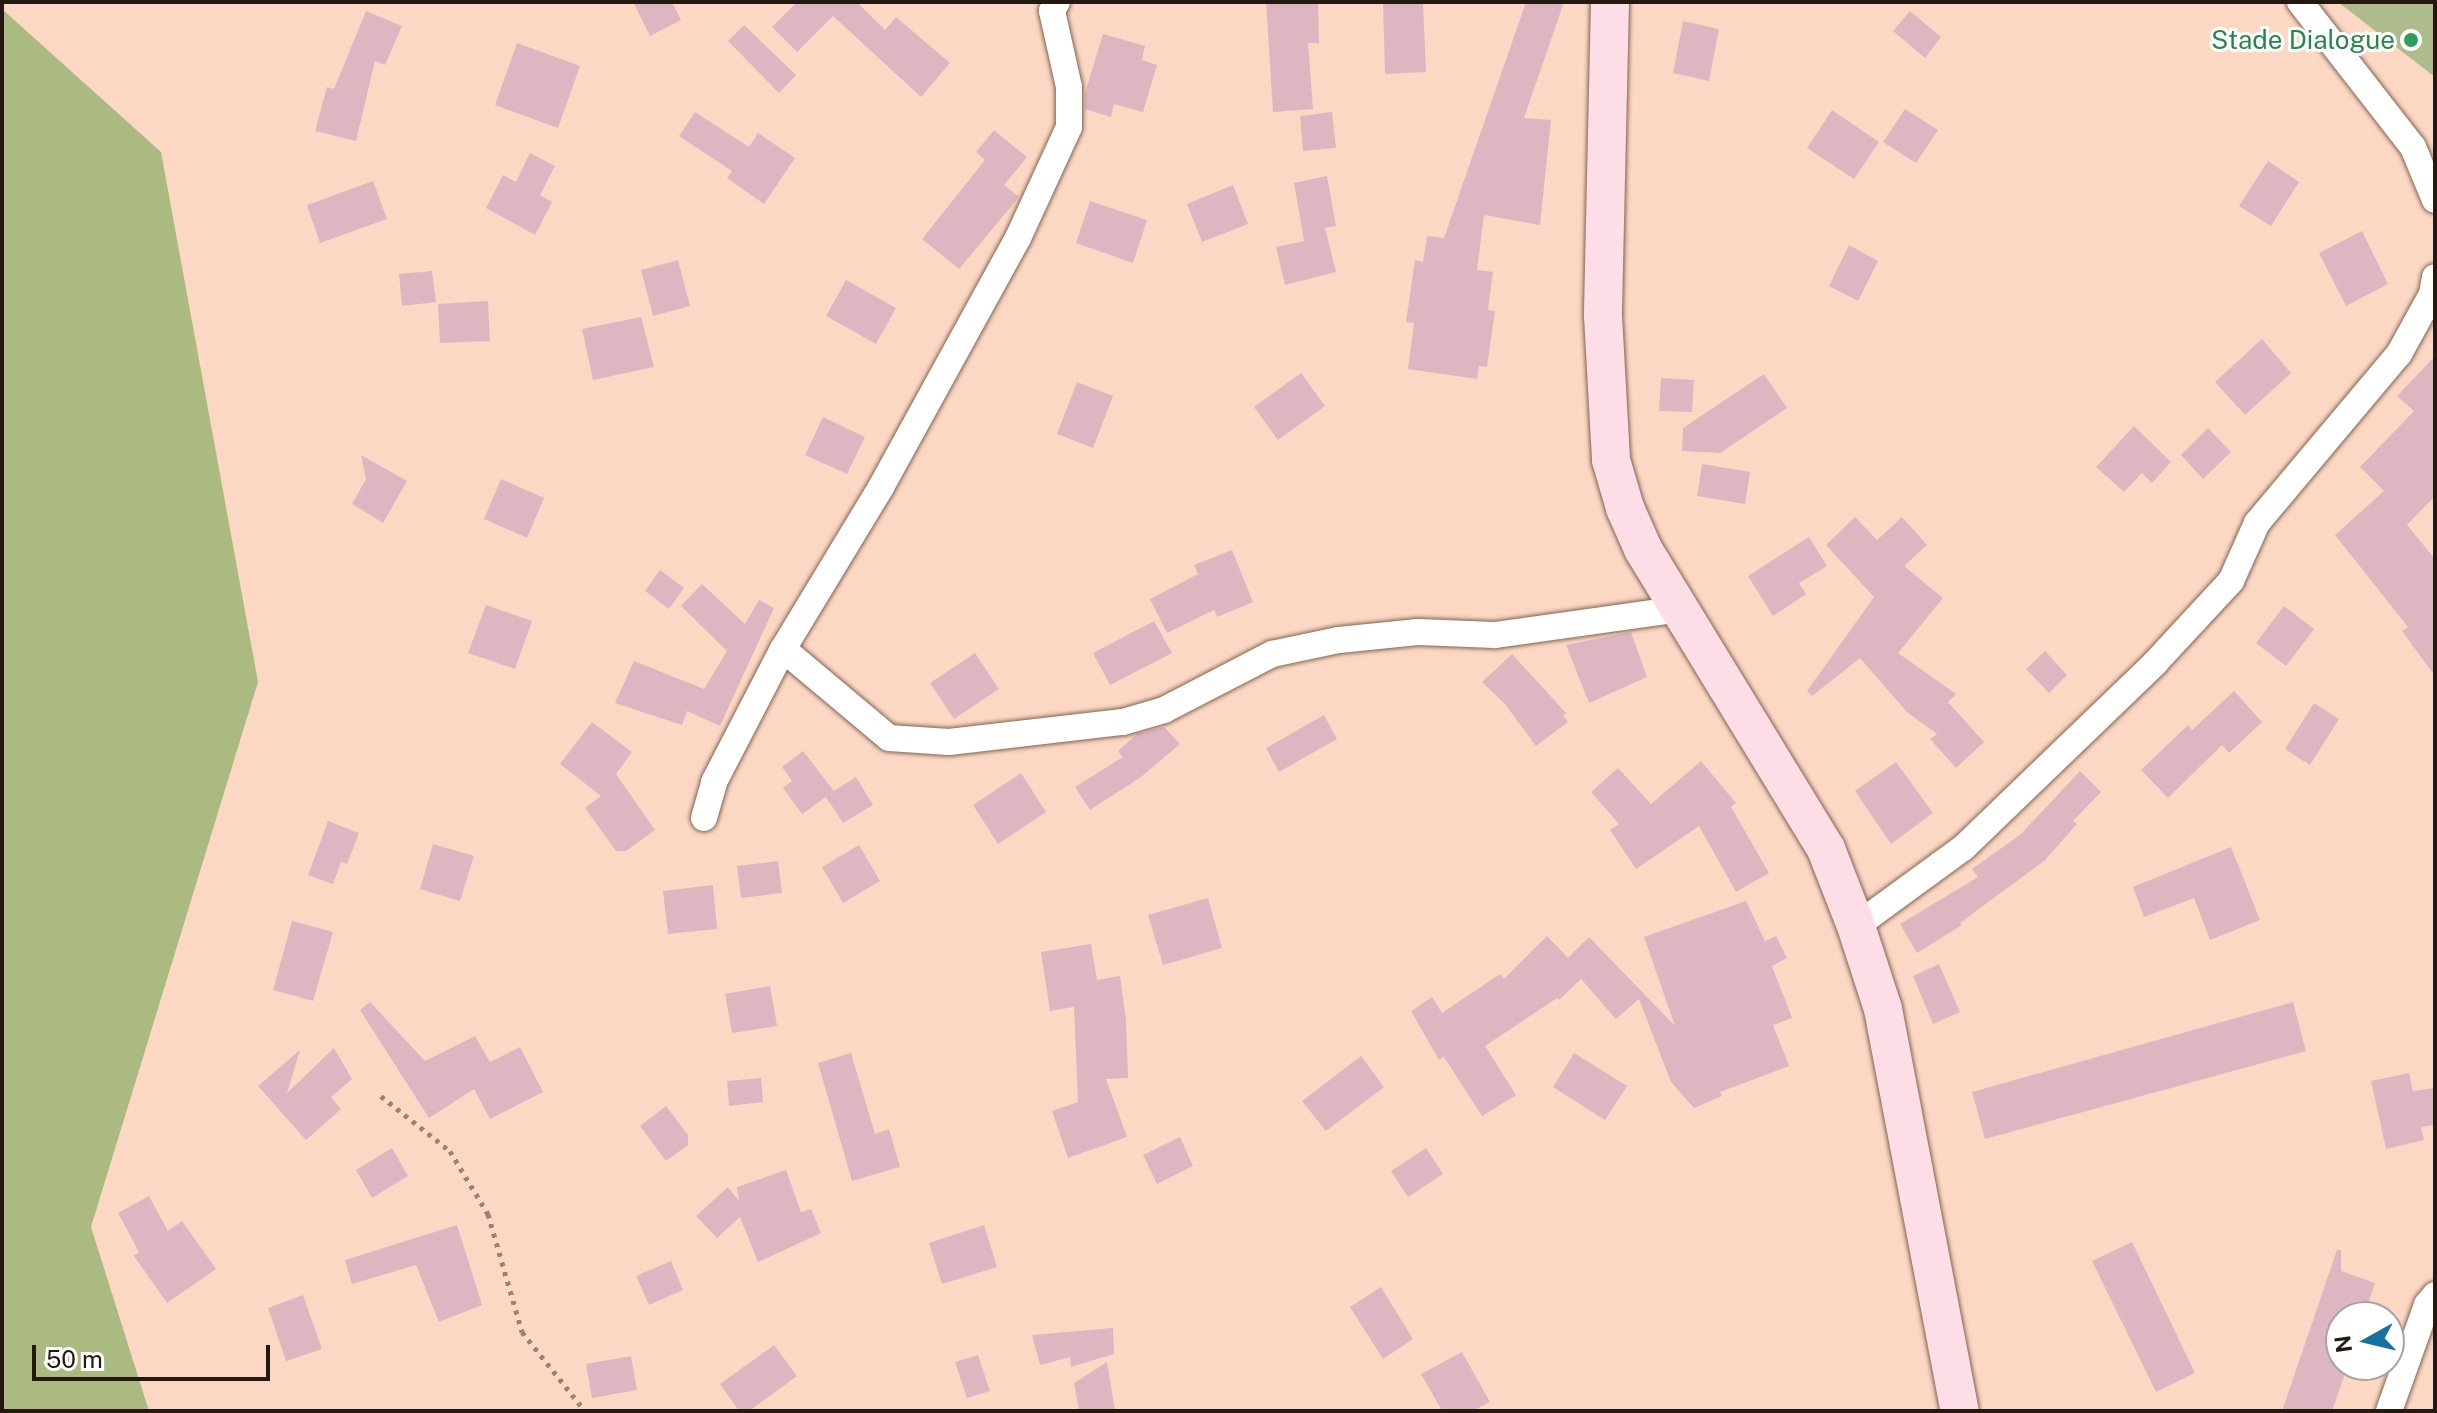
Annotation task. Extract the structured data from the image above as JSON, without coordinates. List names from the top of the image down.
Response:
{
  "places": ["Stade Dialogue"],
  "scale_bar": "50 m",
  "north": "left"
}
